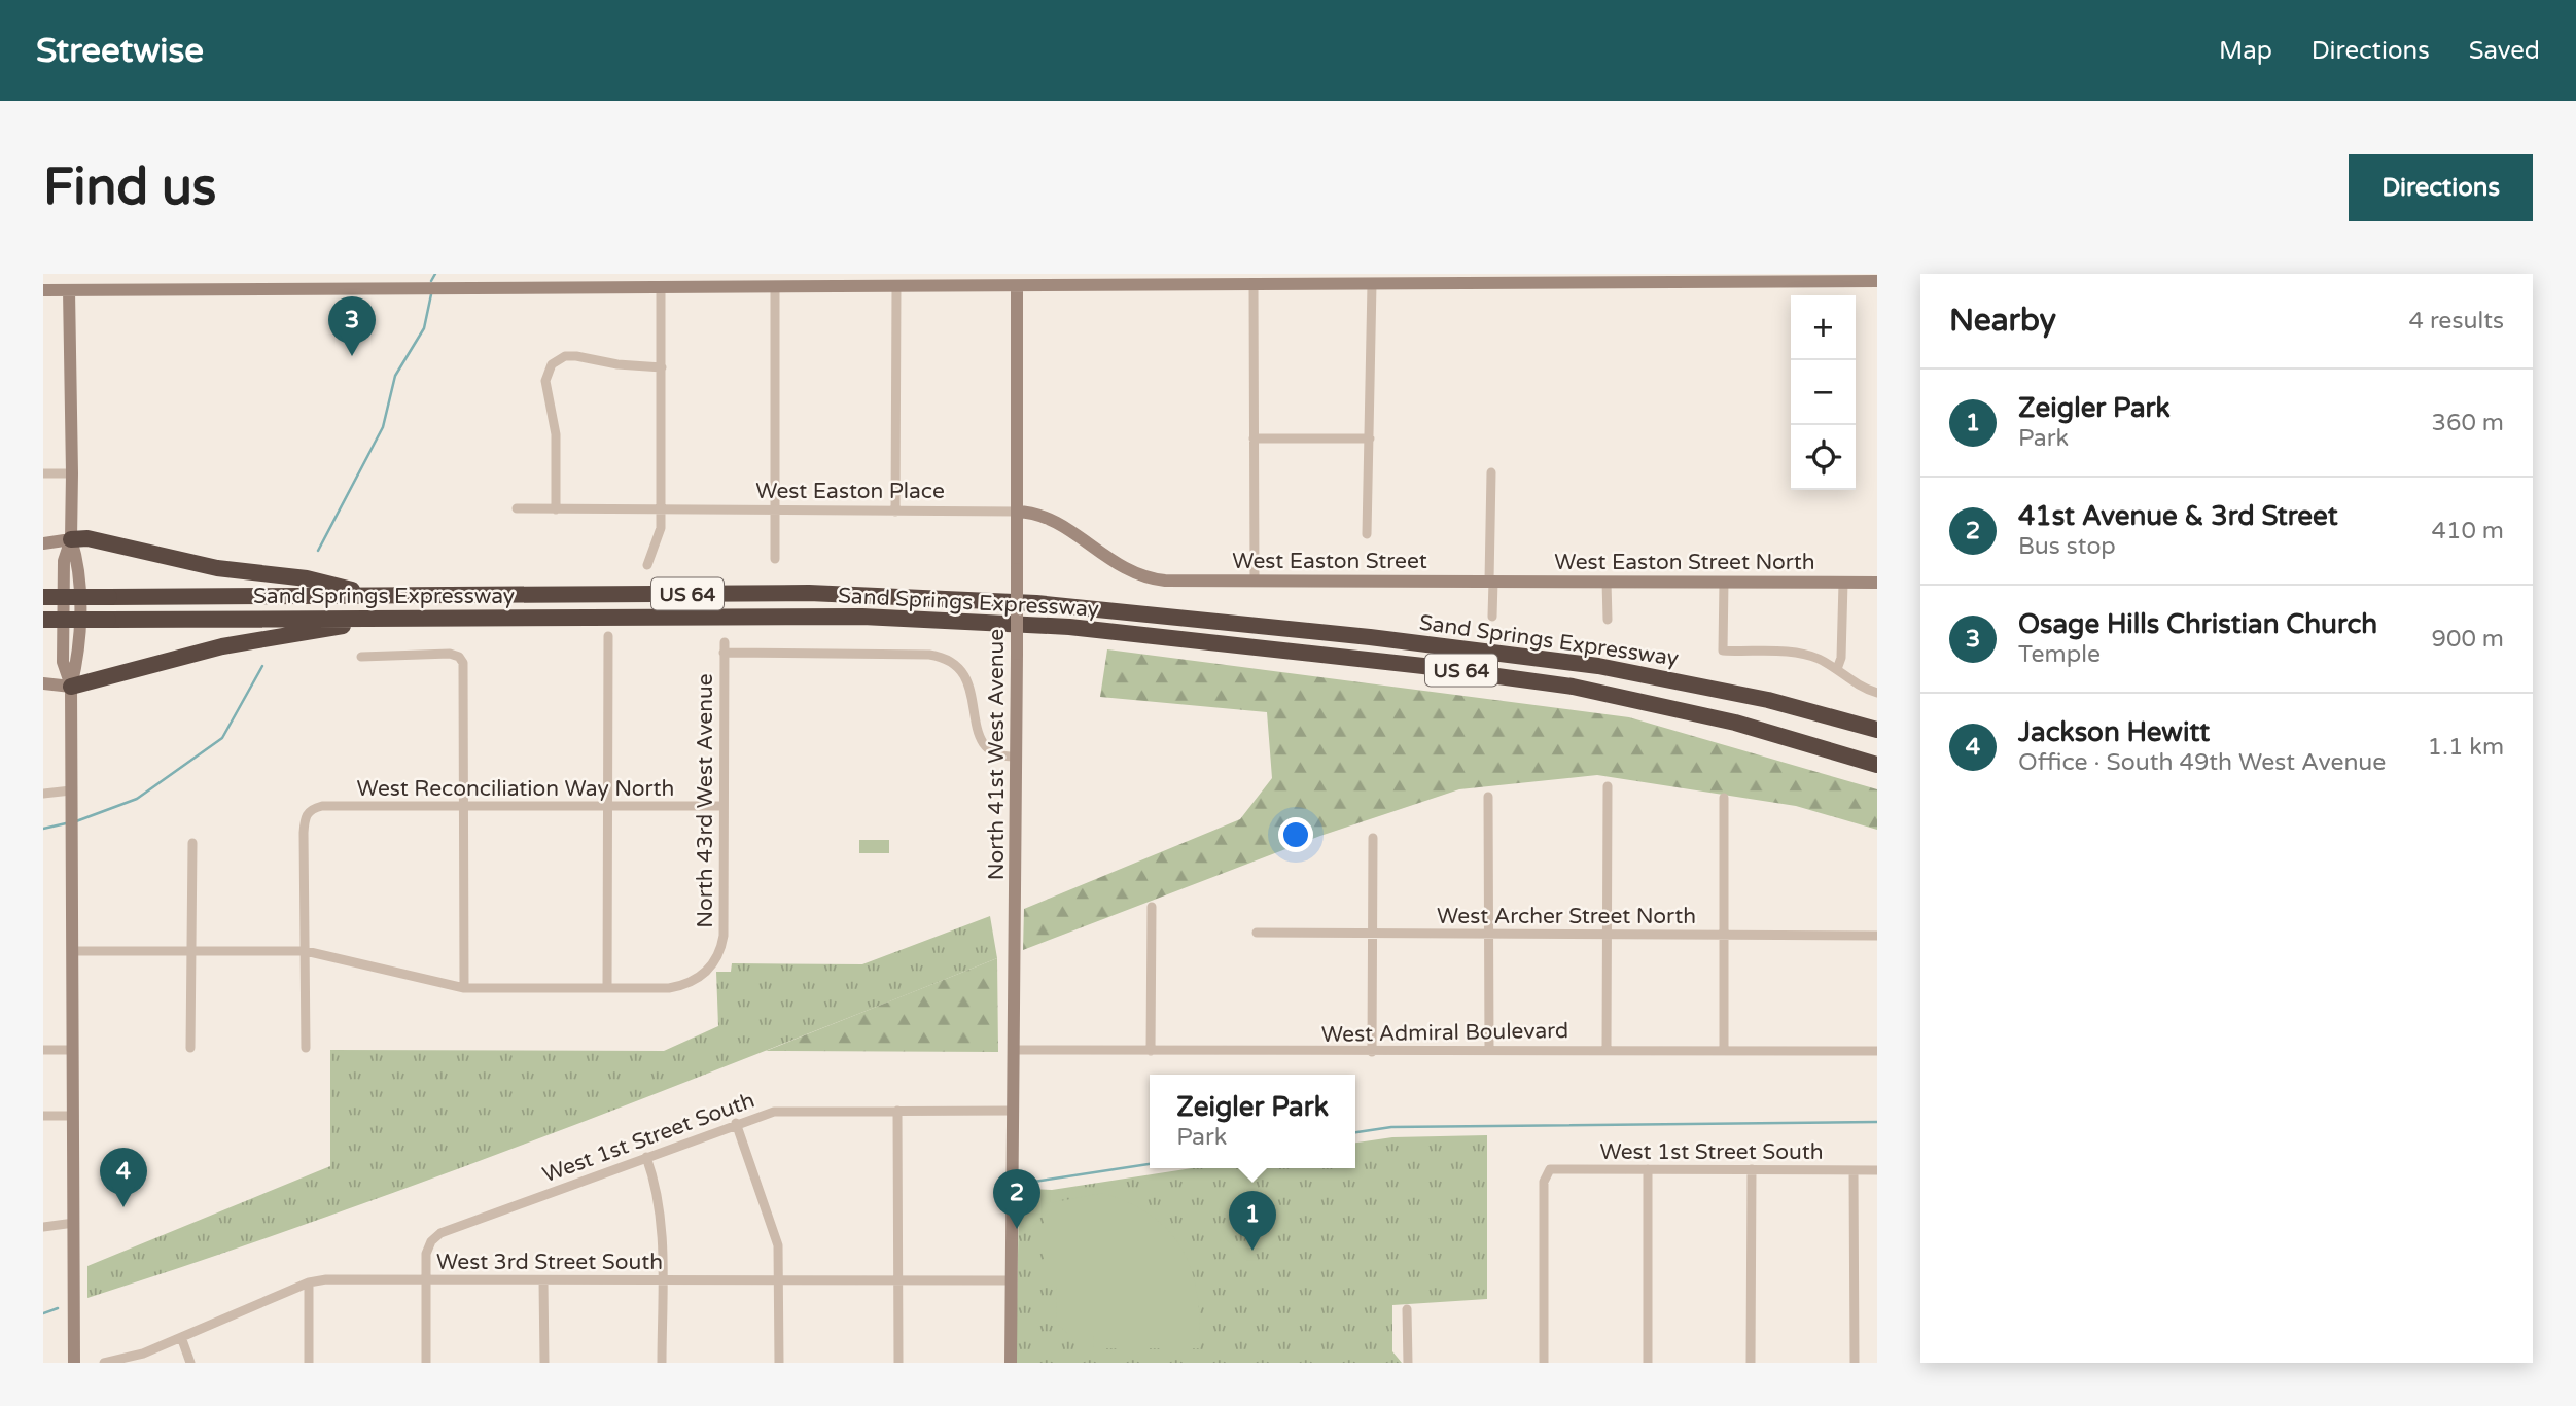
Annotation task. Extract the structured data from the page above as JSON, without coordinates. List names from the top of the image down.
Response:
{
  "streets": {
    "highway": ["US 64", "Sand Springs Expressway"],
    "street": [
      "West Easton Place",
      "West Easton Street",
      "West Easton Street North",
      "North 41st West Avenue",
      "West Reconciliation Way North",
      "North 43rd West Avenue",
      "West Archer Street North",
      "West Admiral Boulevard",
      "West 1st Street South",
      "West 3rd Street South"
    ]
  },
  "crossings": [
    ["West Easton Place", "West Easton Street"],
    ["West Easton Place", "North 41st West Avenue"],
    ["West Easton Street", "West Easton Street North"],
    ["North 41st West Avenue", "West Admiral Boulevard"],
    ["North 41st West Avenue", "West 1st Street South"],
    ["North 41st West Avenue", "West 3rd Street South"],
    ["West Reconciliation Way North", "North 43rd West Avenue"],
    ["West 1st Street South", "West 3rd Street South"]
  ],
  "page": {
    "header": "Streetwise",
    "nav": ["Map", "Directions", "Saved"],
    "buttons": "Directions",
    "title": "Find us",
    "heading": ["Nearby", "4 results"],
    "map_buttons": ["+", "−"],
    "pins": [
      "3",
      "4",
      "2",
      "1"
    ],
    "list": [
      {
        "mark": "1",
        "name": "Zeigler Park",
        "note": "Park",
        "value": "360 m"
      },
      {
        "mark": "2",
        "name": "41st Avenue & 3rd Street",
        "note": "Bus stop",
        "value": "410 m"
      },
      {
        "mark": "3",
        "name": "Osage Hills Christian Church",
        "note": "Temple",
        "value": "900 m"
      },
      {
        "mark": "4",
        "name": "Jackson Hewitt",
        "note": "Office · South 49th West Avenue",
        "value": "1.1 km"
      }
    ],
    "popup": ["Zeigler Park", "Park"]
  }
}
